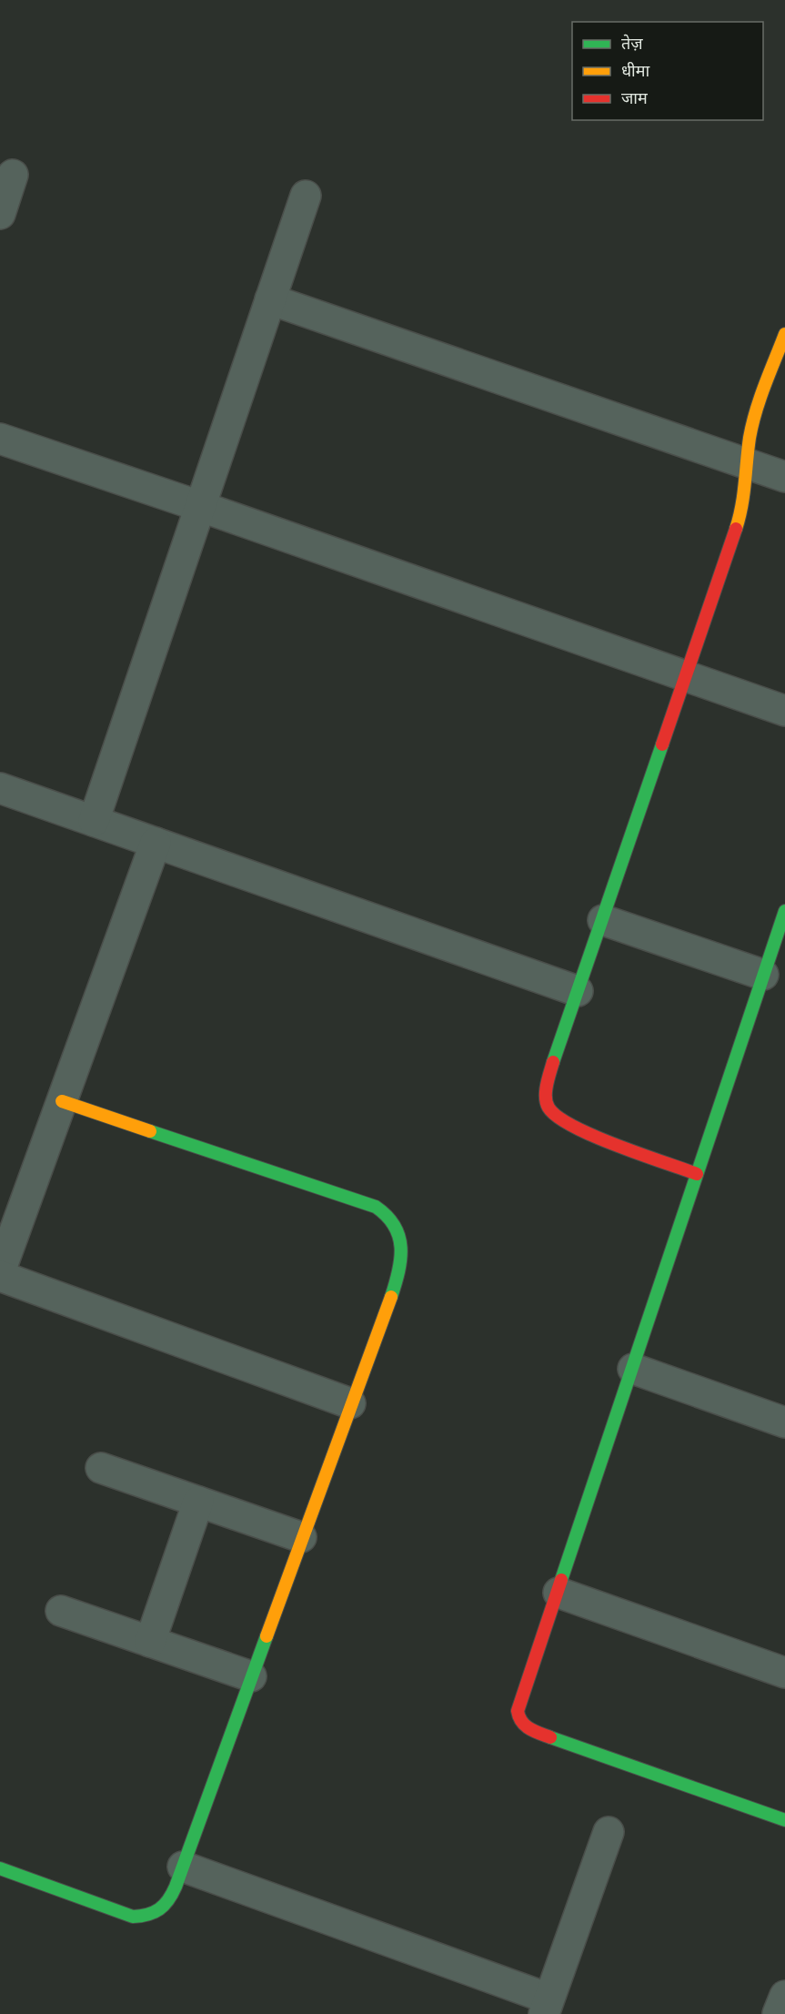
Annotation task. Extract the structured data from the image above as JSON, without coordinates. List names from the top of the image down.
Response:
{
  "legend": ["तेज़", "धीमा", "जाम"]
}
